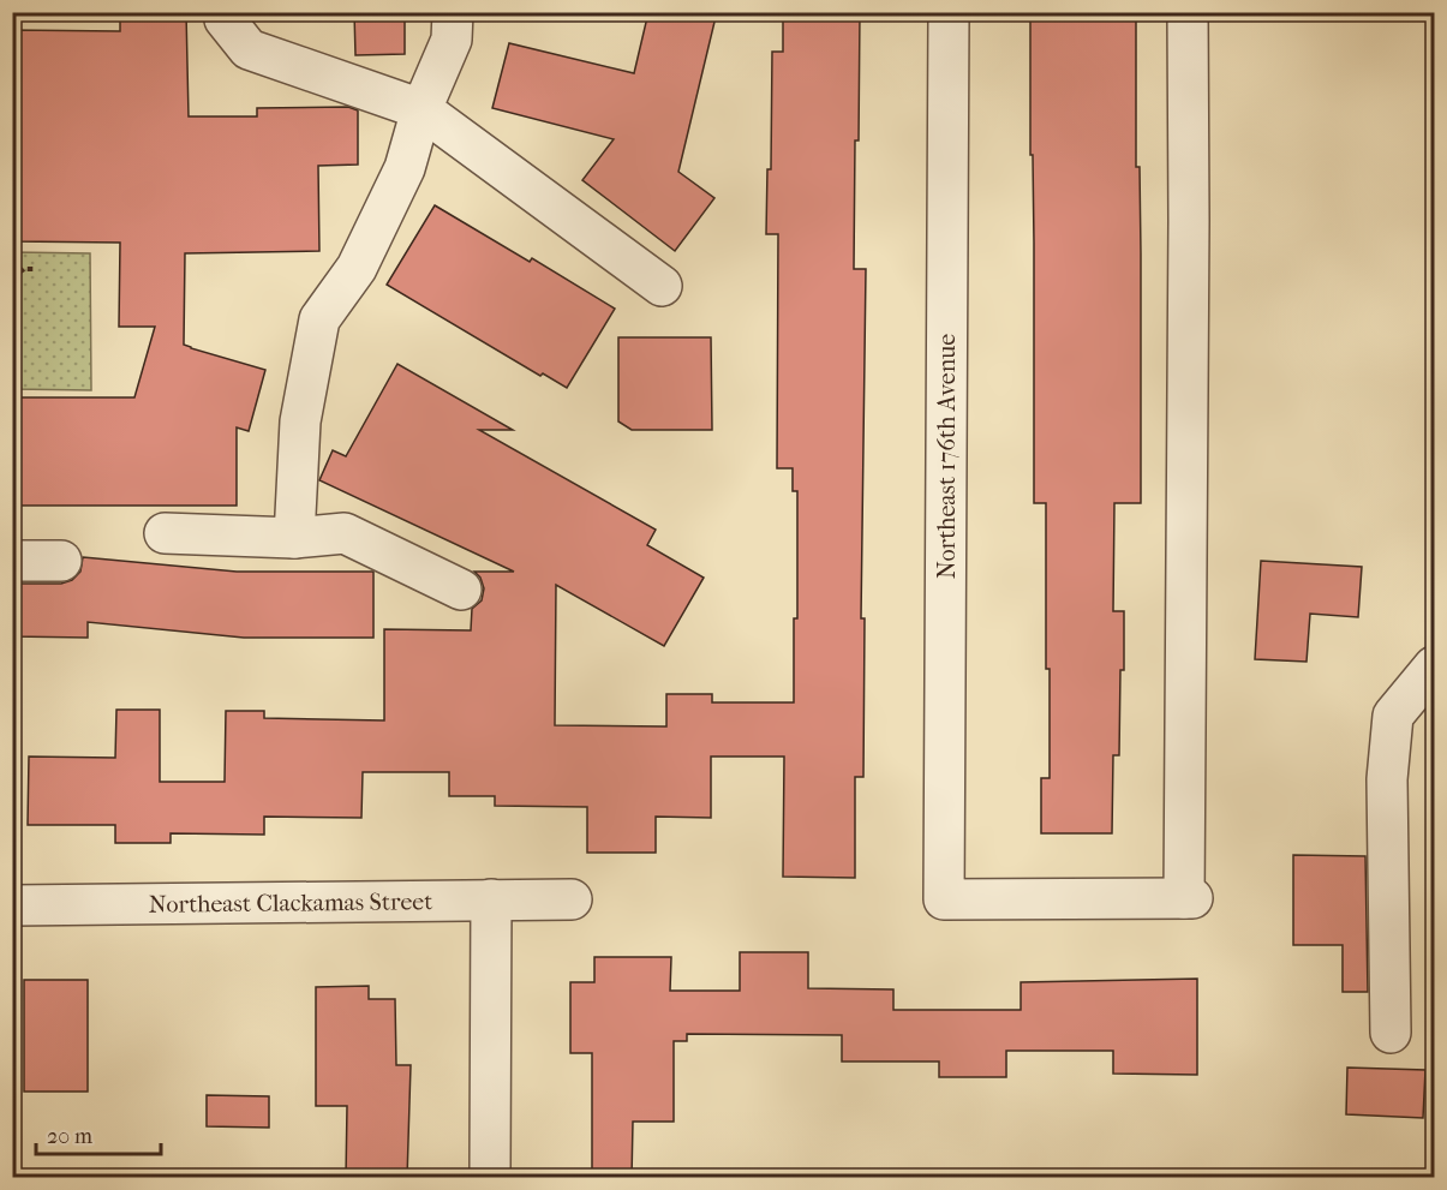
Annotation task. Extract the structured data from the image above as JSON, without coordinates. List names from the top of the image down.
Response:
{
  "streets": {
    "street": ["Northeast 176th Avenue", "Northeast Clackamas Street"]
  },
  "scale_bar": "20 m"
}
